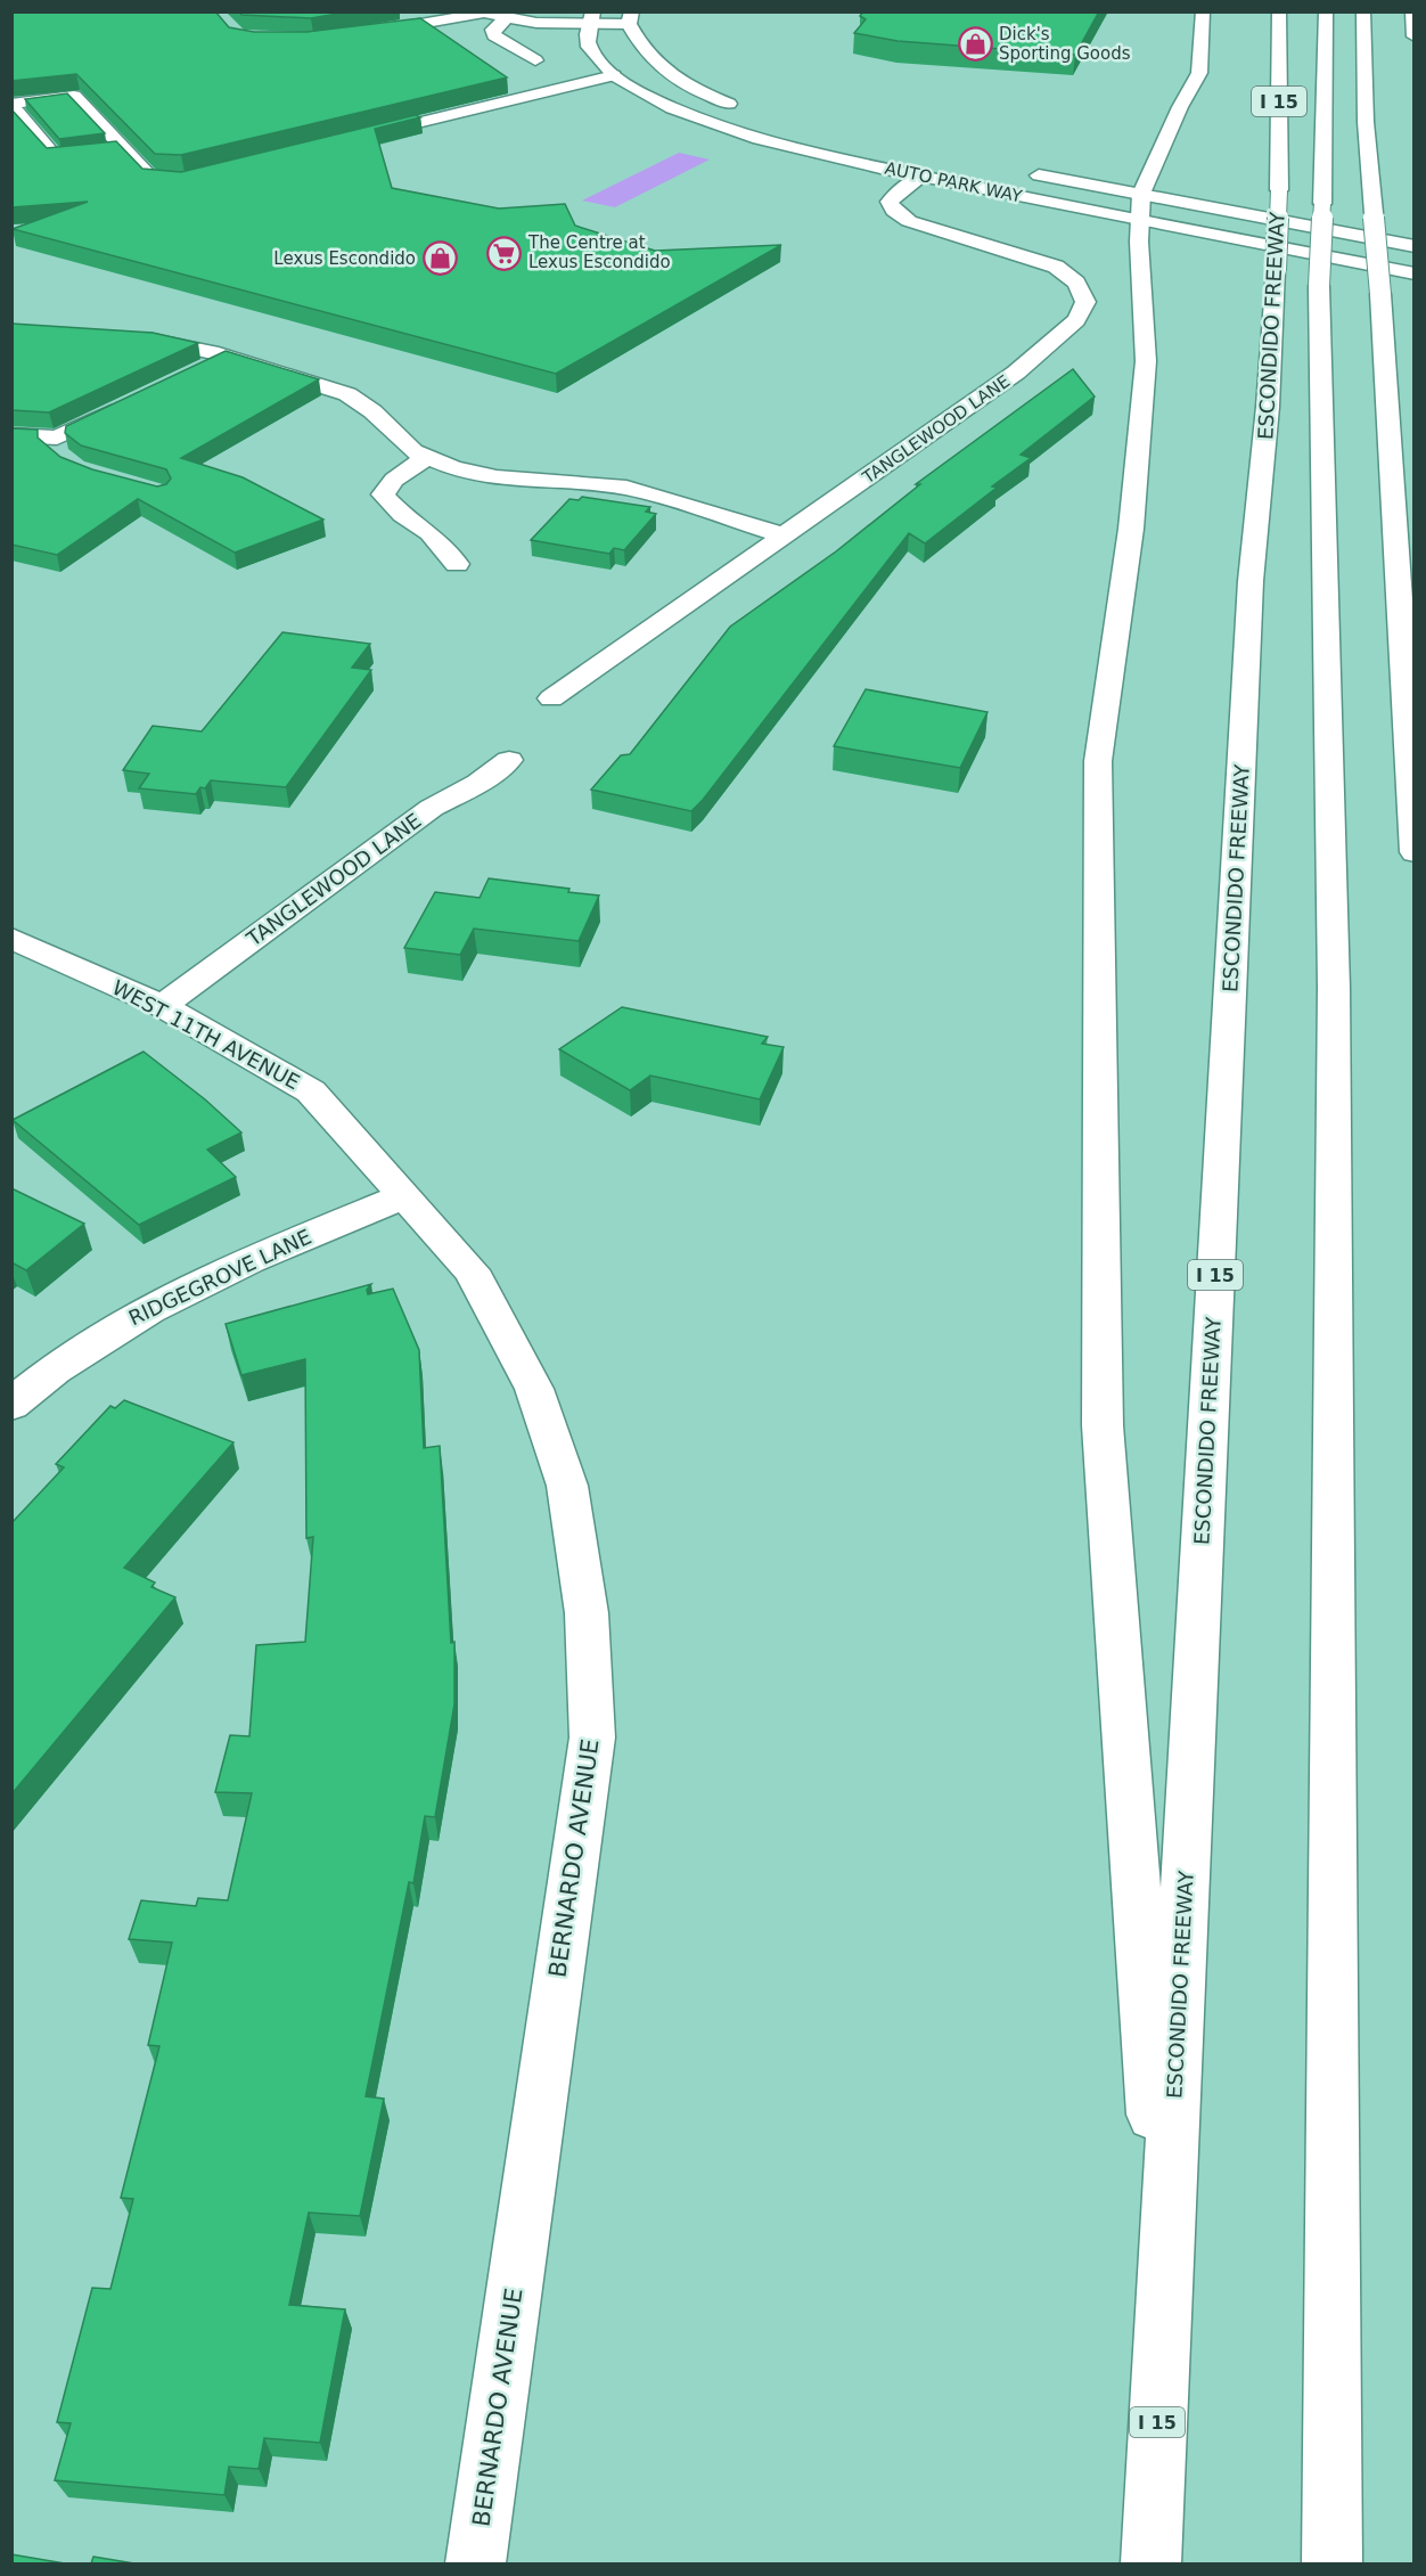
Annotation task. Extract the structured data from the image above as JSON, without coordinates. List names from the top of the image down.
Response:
{
  "streets": {
    "main road": [
      "I 15",
      "AUTO PARK WAY",
      "ESCONDIDO FREEWAY",
      "TANGLEWOOD LANE",
      "WEST 11TH AVENUE",
      "RIDGEGROVE LANE",
      "BERNARDO AVENUE"
    ]
  },
  "crossings": [
    ["AUTO PARK WAY", "TANGLEWOOD LANE"],
    ["TANGLEWOOD LANE", "WEST 11TH AVENUE"],
    ["WEST 11TH AVENUE", "RIDGEGROVE LANE"],
    ["WEST 11TH AVENUE", "BERNARDO AVENUE"],
    ["RIDGEGROVE LANE", "BERNARDO AVENUE"]
  ],
  "places": {
    "shop": ["Dick's Sporting Goods", "Lexus Escondido"],
    "supermarket": ["The Centre at Lexus Escondido"]
  }
}
